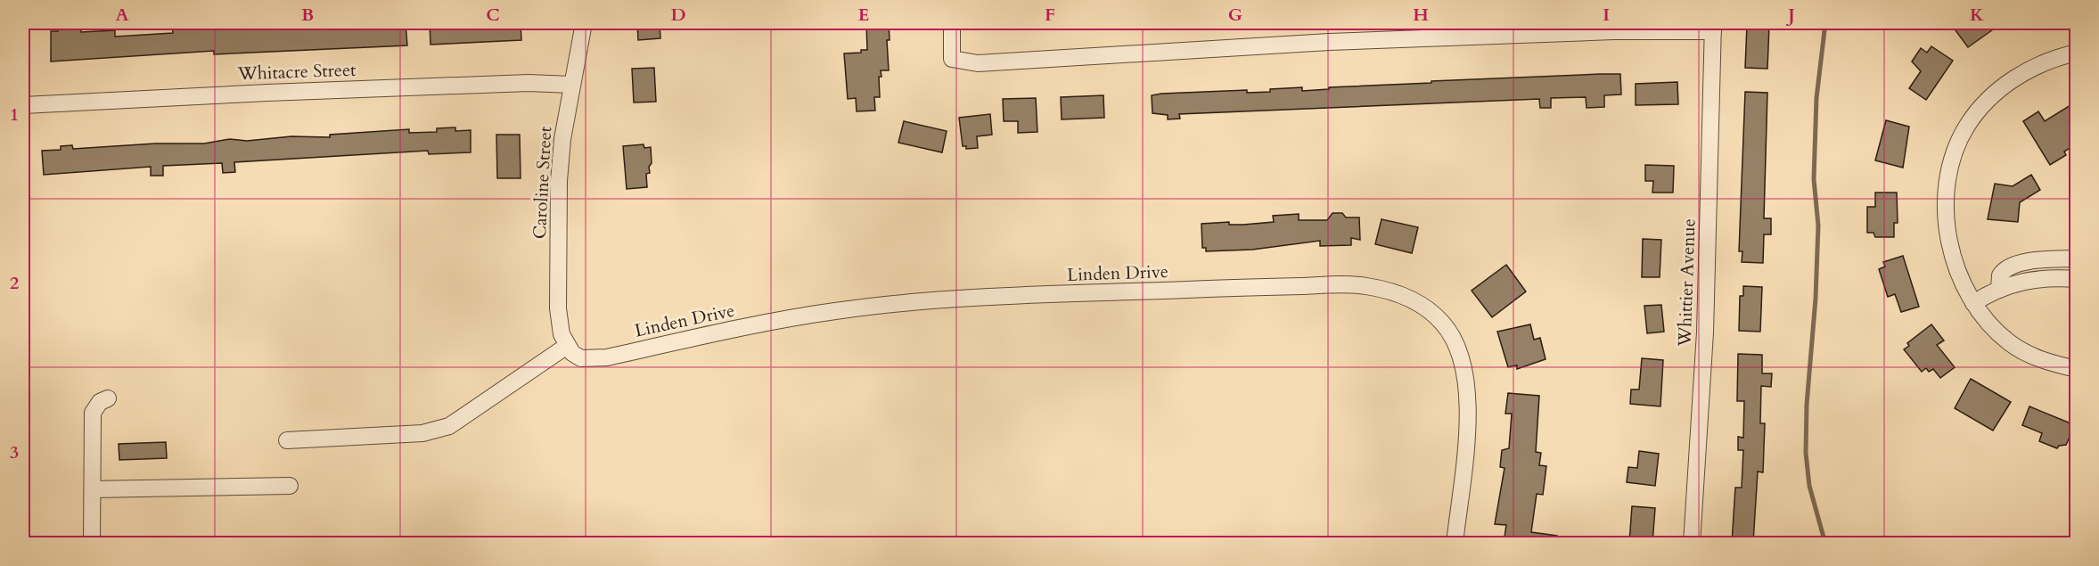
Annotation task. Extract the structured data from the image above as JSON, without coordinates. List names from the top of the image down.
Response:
{
  "streets": {
    "street": [
      "Whitacre Street",
      "Caroline Street",
      "Linden Drive",
      "Whittier Avenue"
    ]
  },
  "crossings": [
    ["Whitacre Street", "Caroline Street"],
    ["Caroline Street", "Linden Drive"]
  ],
  "grid": {
    "columns": [
      "A",
      "B",
      "C",
      "D",
      "E",
      "F",
      "G",
      "H",
      "I",
      "J",
      "K"
    ],
    "rows": ["1", "2", "3"]
  }
}
